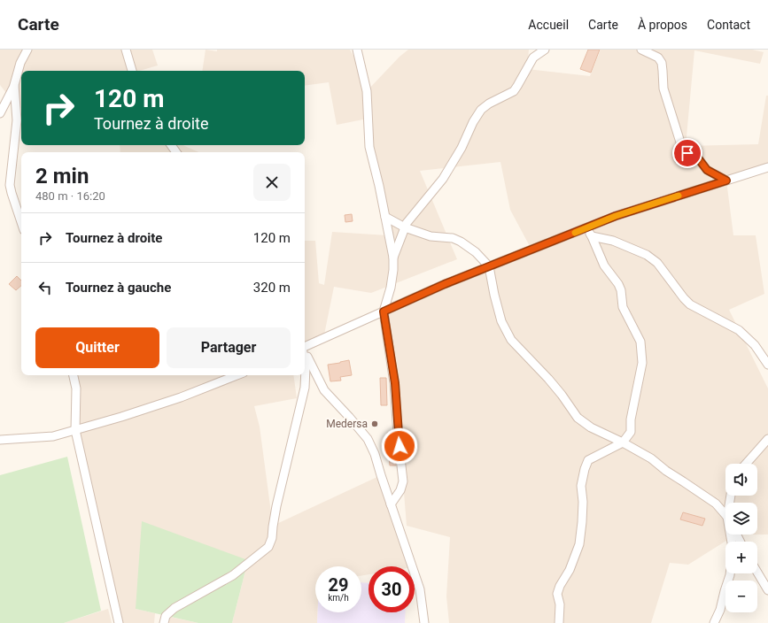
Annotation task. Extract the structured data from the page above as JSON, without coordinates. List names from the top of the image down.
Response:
{
  "places": ["Medersa"],
  "page": {
    "header": "Carte",
    "nav": [
      "Accueil",
      "Carte",
      "À propos",
      "Contact"
    ],
    "turn": ["120 m", "Tournez à droite"],
    "heading": ["2 min", "480 m · 16:20"],
    "list": [
      {
        "name": "Tournez à droite",
        "value": "120 m"
      },
      {
        "name": "Tournez à gauche",
        "value": "320 m"
      }
    ],
    "buttons": ["Quitter", "Partager"],
    "map_buttons": ["+", "−"],
    "speed": "29 km/h",
    "limit": "30"
  }
}
